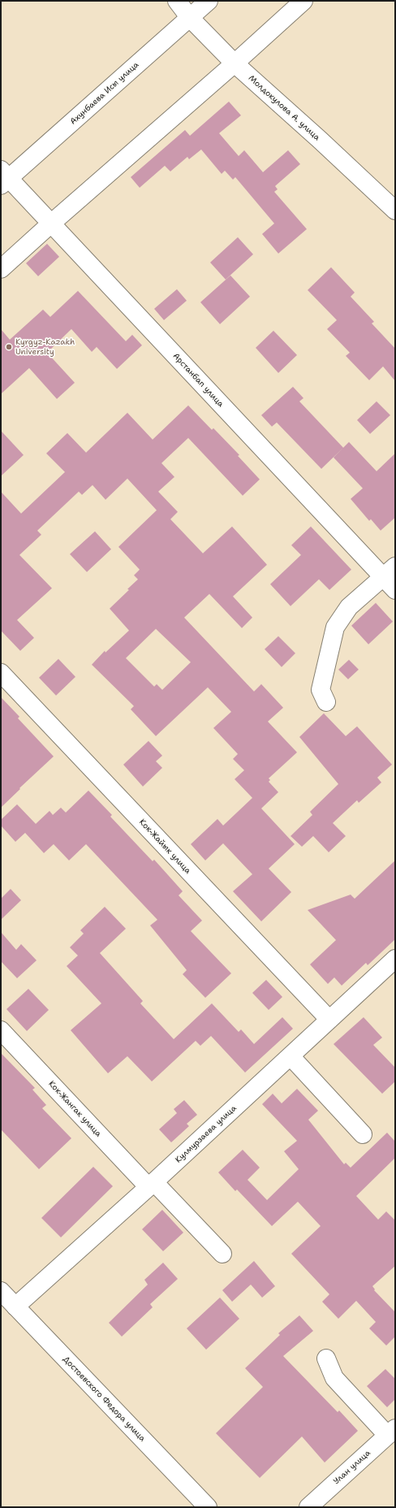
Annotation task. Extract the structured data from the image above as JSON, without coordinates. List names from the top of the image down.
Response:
{
  "streets": {
    "street": [
      "Ахунбаева Исы улица",
      "Молдокулова А. улица",
      "Арстанбап улица",
      "Кок-Жайык улица",
      "Кок-Жангак улица",
      "Кулмурзаева улица",
      "Достоевского Федора улица",
      "Улан улица"
    ]
  },
  "crossings": [
    ["Ахунбаева Исы улица", "Молдокулова А. улица"],
    ["Ахунбаева Исы улица", "Арстанбап улица"],
    ["Кок-Жайык улица", "Кулмурзаева улица"],
    ["Кок-Жангак улица", "Кулмурзаева улица"],
    ["Кулмурзаева улица", "Достоевского Федора улица"]
  ],
  "places": ["Kyrgyz-Kazakh University"]
}
